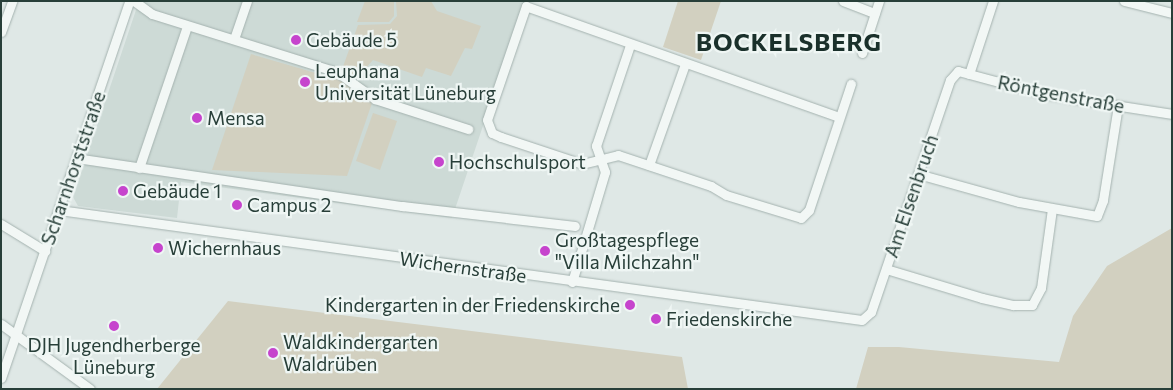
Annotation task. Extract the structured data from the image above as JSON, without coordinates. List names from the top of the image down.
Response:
{
  "streets": {
    "street": [
      "Röntgenstraße",
      "Scharnhorststraße",
      "Am Elsenbruch",
      "Wichernstraße"
    ]
  },
  "crossings": [
    ["Röntgenstraße", "Am Elsenbruch"],
    ["Scharnhorststraße", "Wichernstraße"],
    ["Am Elsenbruch", "Wichernstraße"]
  ],
  "districts": ["BOCKELSBERG"],
  "places": [
    "Gebäude 5",
    "Leuphana Universität Lüneburg",
    "Mensa",
    "Hochschulsport",
    "Gebäude 1",
    "Campus 2",
    "Wichernhaus",
    "Großtagespflege \"Villa Milchzahn\"",
    "Kindergarten in der Friedenskirche",
    "Friedenskirche",
    "DJH Jugendherberge Lüneburg",
    "Waldkindergarten Waldrüben"
  ]
}
